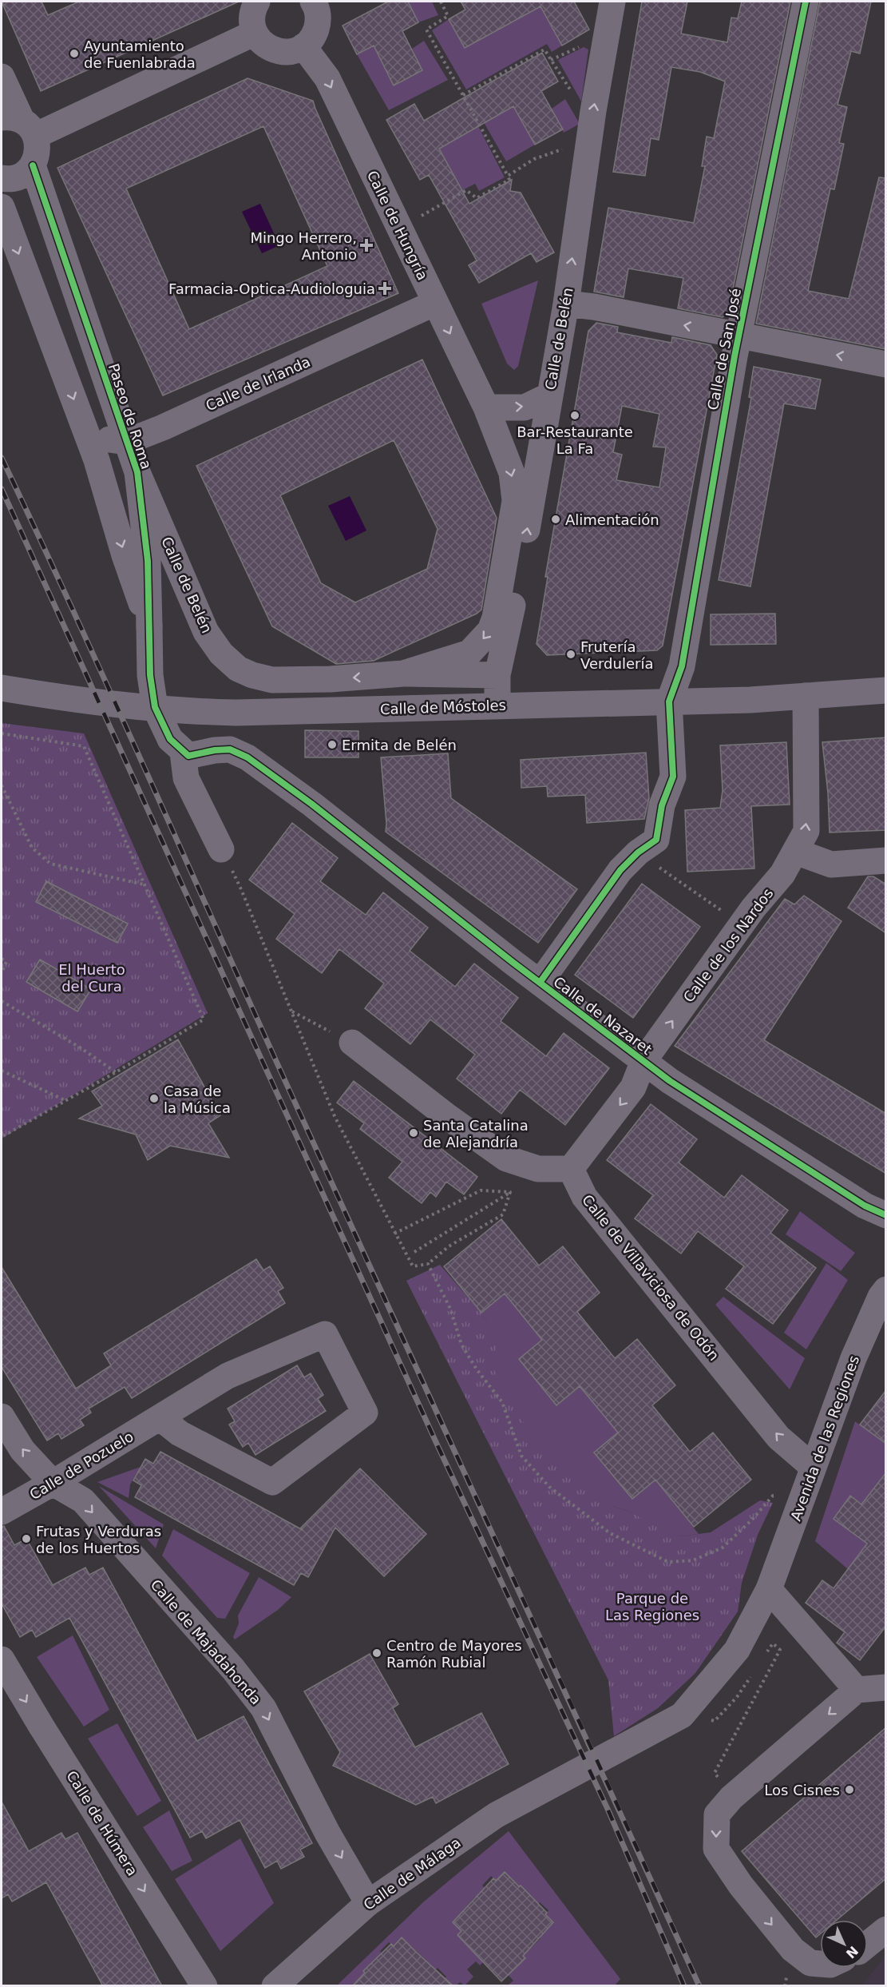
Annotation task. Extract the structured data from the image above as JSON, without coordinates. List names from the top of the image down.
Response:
{
  "streets": {
    "main road": ["Calle de Móstoles", "Avenida de las Regiones", "Calle de Málaga"],
    "street": [
      "Calle de Hungría",
      "Calle de Belén",
      "Calle de San José",
      "Calle de Irlanda",
      "Paseo de Roma",
      "Calle de los Nardos",
      "Calle de Nazaret",
      "Calle de Villaviciosa de Odón",
      "Calle de Pozuelo",
      "Calle de Majadahonda",
      "Calle de Húmera"
    ]
  },
  "crossings": [
    ["Calle de Hungría", "Calle de Belén"],
    ["Calle de Hungría", "Calle de Irlanda"],
    ["Calle de Belén", "Paseo de Roma"],
    ["Calle de Belén", "Calle de Móstoles"],
    ["Calle de San José", "Calle de Móstoles"],
    ["Calle de Irlanda", "Paseo de Roma"],
    ["Paseo de Roma", "Calle de Nazaret"],
    ["Calle de Móstoles", "Calle de los Nardos"],
    ["Calle de los Nardos", "Calle de Nazaret"],
    ["Calle de los Nardos", "Calle de Villaviciosa de Odón"],
    ["Calle de Villaviciosa de Odón", "Avenida de las Regiones"],
    ["Avenida de las Regiones", "Calle de Málaga"],
    ["Calle de Pozuelo", "Calle de Majadahonda"],
    ["Calle de Majadahonda", "Calle de Málaga"]
  ],
  "one_way": ["Calle de Hungría", "Calle de Villaviciosa de Odón", "Calle de Húmera"],
  "parks": ["El Huerto del Cura", "Parque de Las Regiones"],
  "places": {
    "other": [
      "Ayuntamiento de Fuenlabrada",
      "Bar-Restaurante La Fa",
      "Alimentación",
      "Frutería Verdulería",
      "Ermita de Belén",
      "Casa de la Música",
      "Santa Catalina de Alejandría",
      "Frutas y Verduras de los Huertos",
      "Centro de Mayores Ramón Rubial",
      "Los Cisnes"
    ],
    "health": ["Mingo Herrero, Antonio", "Farmacia-Optica-Audiologuia"]
  },
  "north": "bottom right"
}
